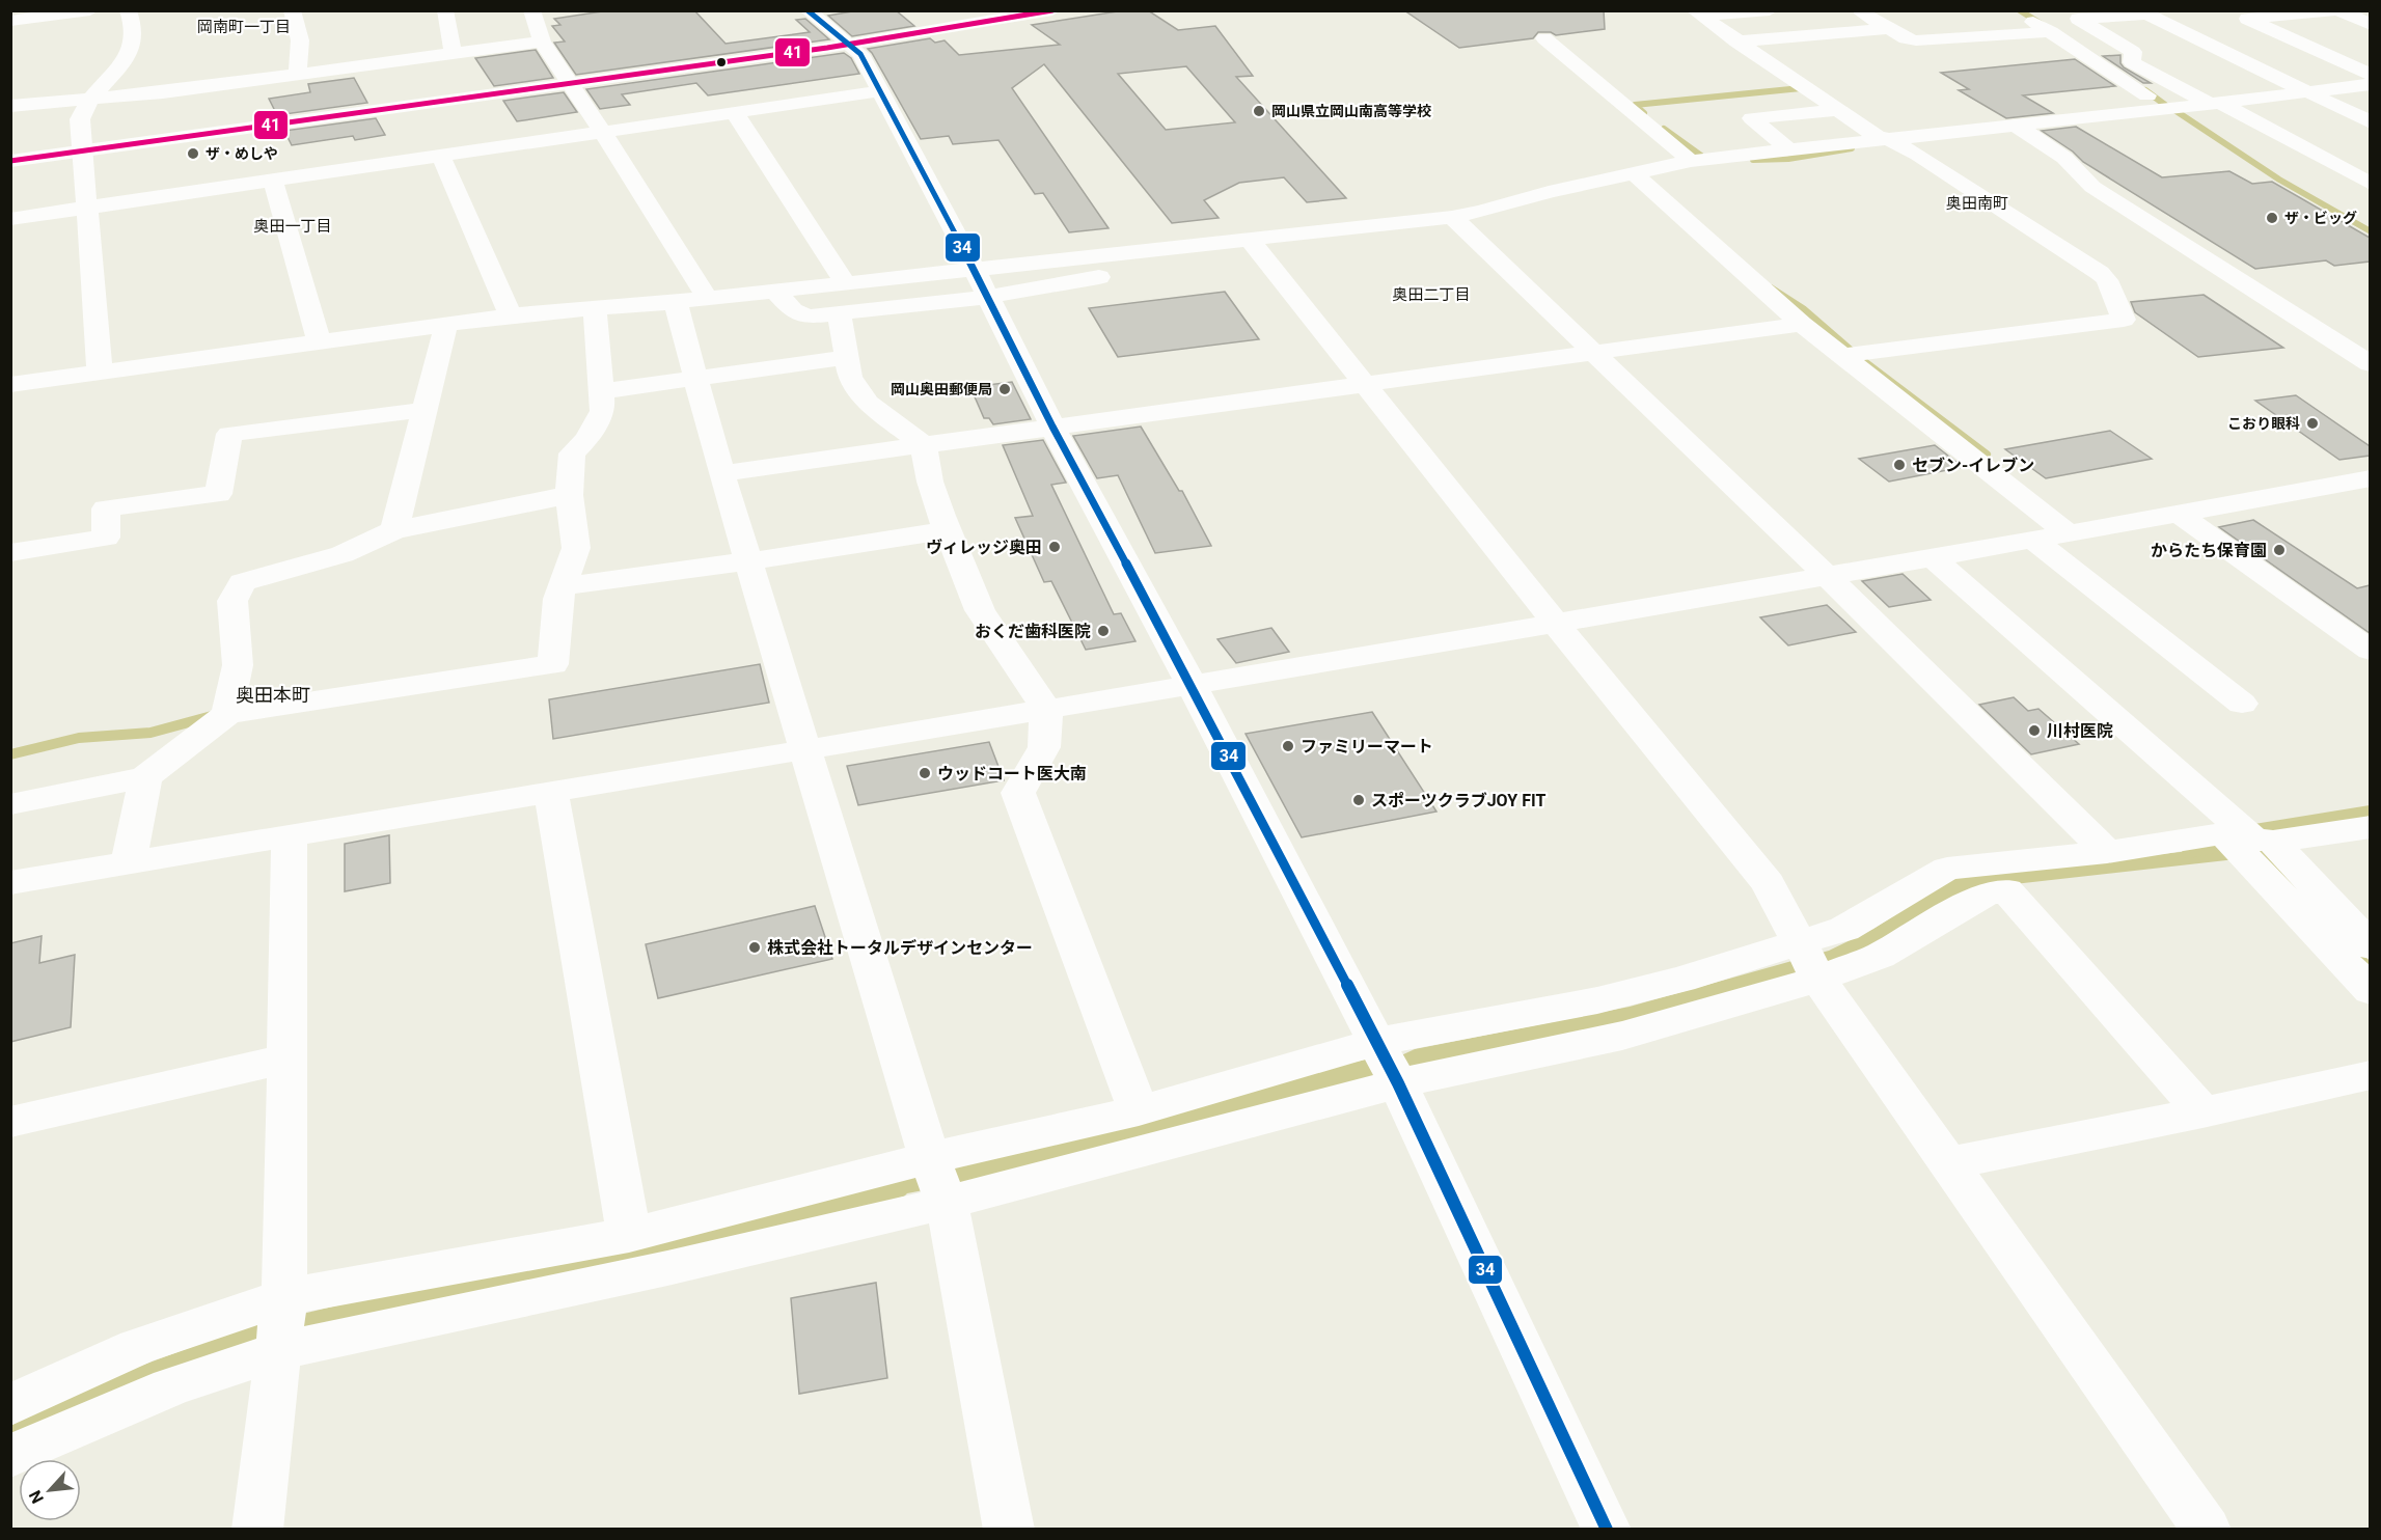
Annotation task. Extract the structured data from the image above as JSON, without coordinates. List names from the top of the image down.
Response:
{
  "districts": [
    "岡南町一丁目",
    "奥田南町",
    "奥田一丁目",
    "奥田二丁目",
    "奥田本町"
  ],
  "places": [
    "岡山県立岡山南高等学校",
    "ザ・めしや",
    "ザ・ビッグ",
    "岡山奥田郵便局",
    "こおり眼科",
    "セブン-イレブン",
    "ヴィレッジ奥田",
    "からたち保育園",
    "おくだ歯科医院",
    "川村医院",
    "ファミリーマート",
    "ウッドコート医大南",
    "スポーツクラブJOY FIT",
    "株式会社トータルデザインセンター"
  ],
  "lines": ["transit line 41", "transit line 34"],
  "north": "bottom left"
}
